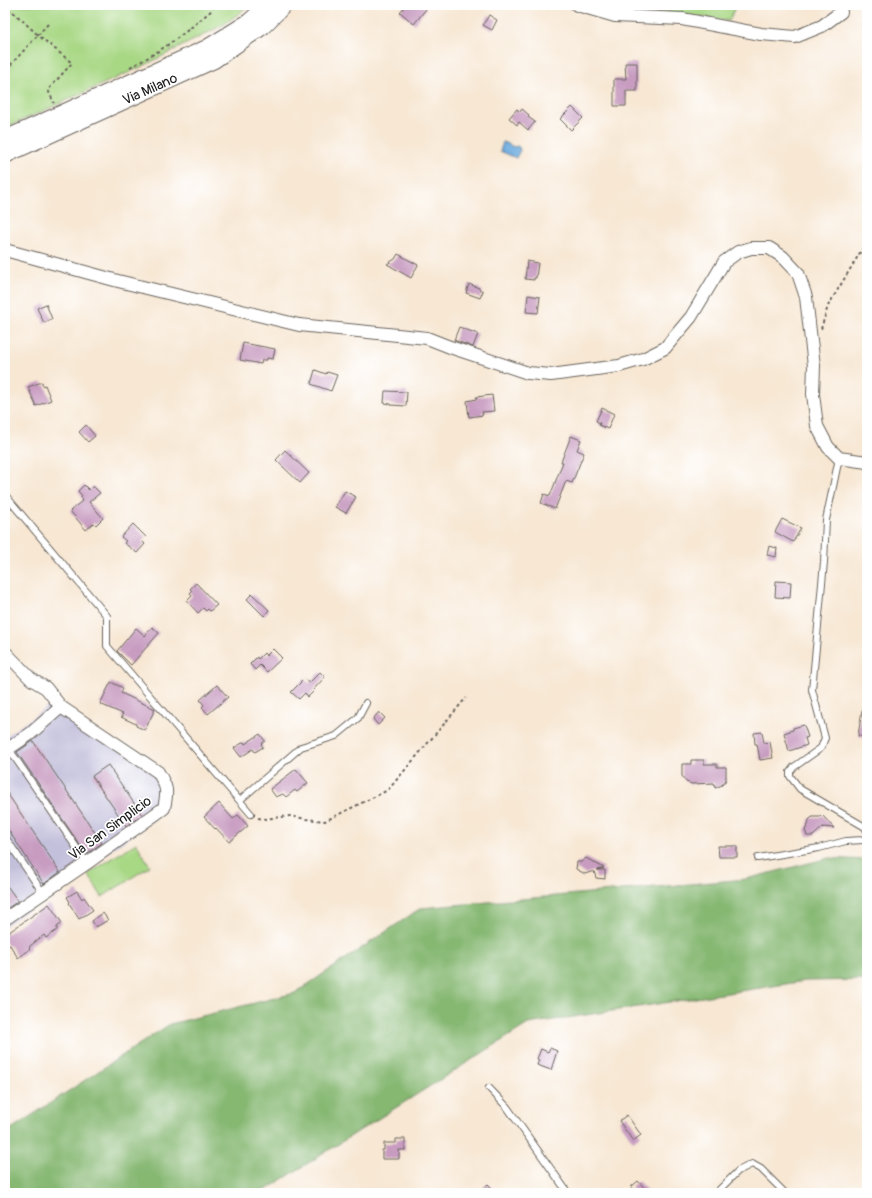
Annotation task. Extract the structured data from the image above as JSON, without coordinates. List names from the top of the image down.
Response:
{
  "streets": {
    "main road": ["Via Milano"],
    "street": ["Via San Simplicio"]
  }
}
